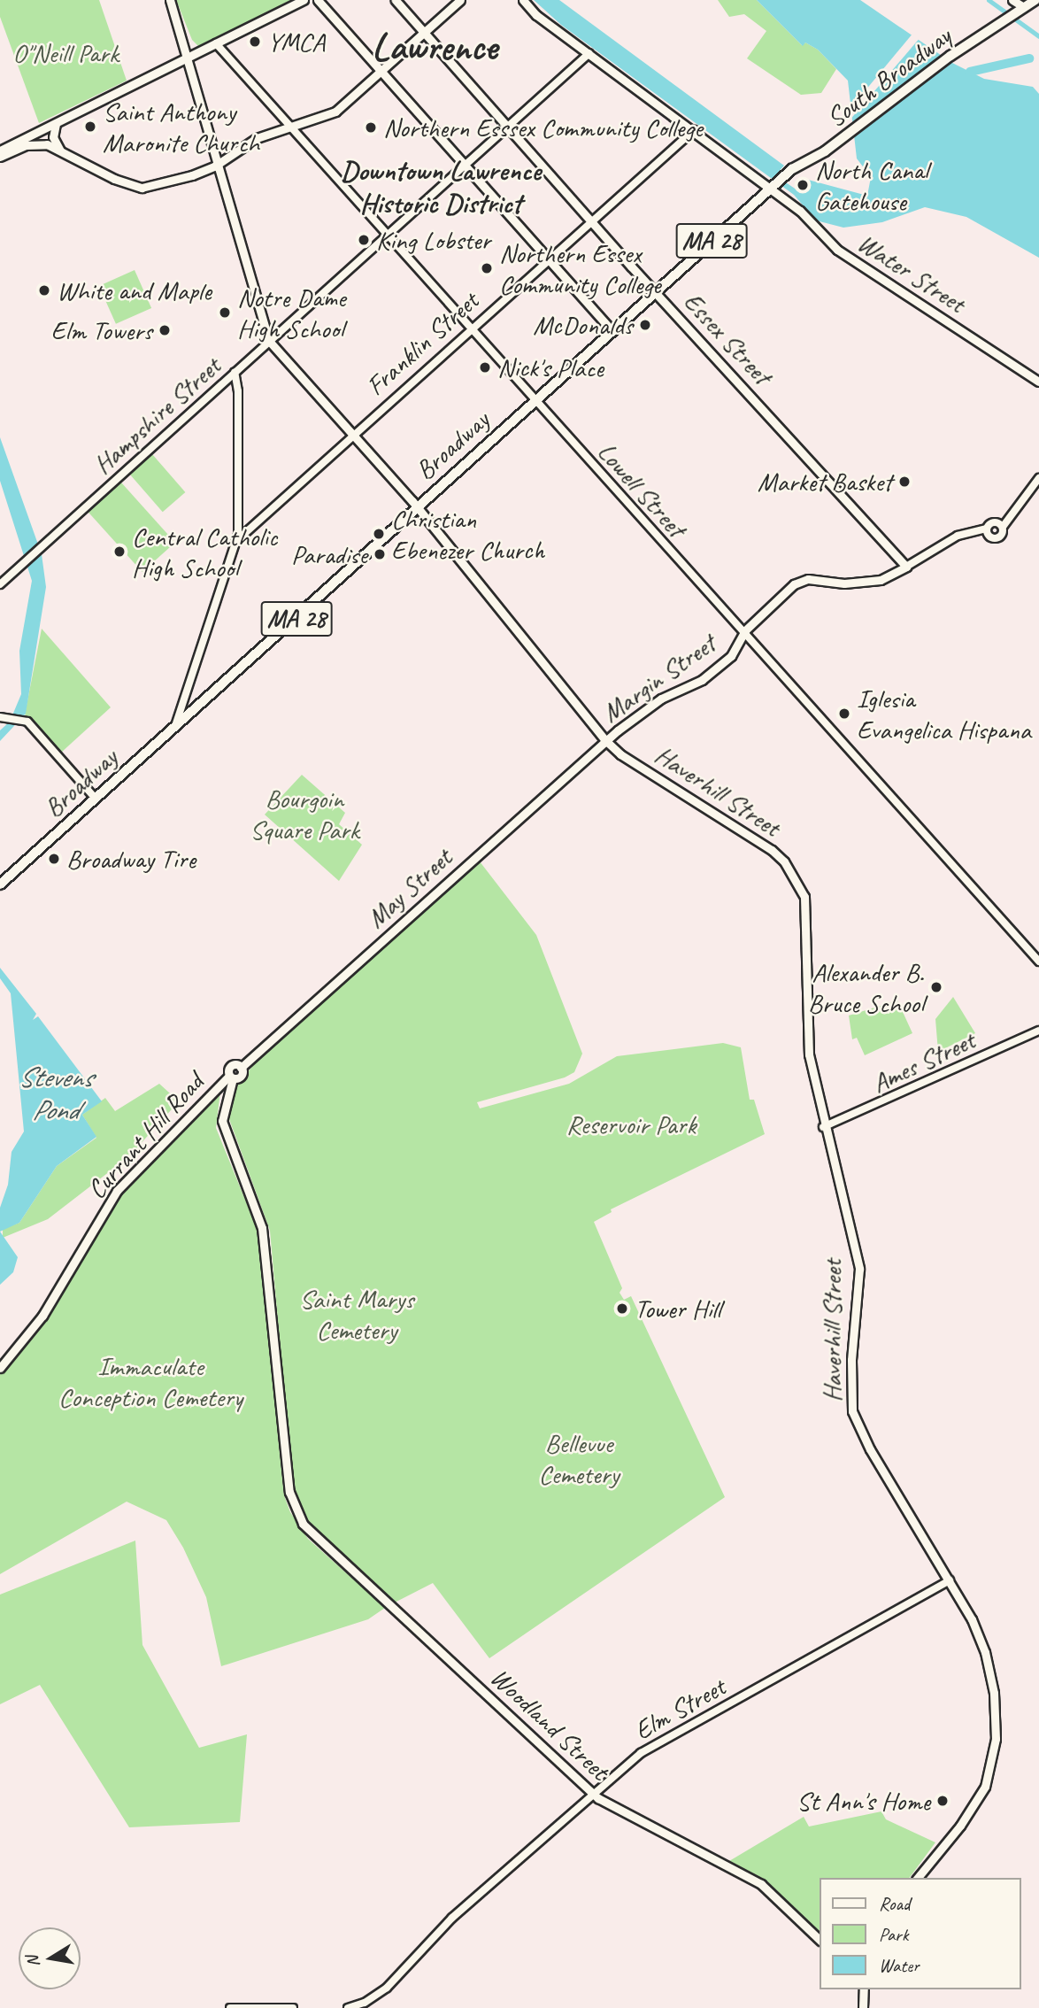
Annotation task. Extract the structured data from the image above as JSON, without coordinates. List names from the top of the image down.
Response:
{
  "streets": {
    "main road": [
      "South Broadway",
      "MA 28",
      "Water Street",
      "Essex Street",
      "Broadway",
      "Margin Street",
      "Haverhill Street",
      "May Street",
      "Currant Hill Road",
      "Woodland Street"
    ],
    "street": [
      "Franklin Street",
      "Hampshire Street",
      "Lowell Street",
      "Ames Street",
      "Elm Street"
    ]
  },
  "crossings": [
    ["South Broadway", "Water Street"],
    ["South Broadway", "Broadway"],
    ["Water Street", "Franklin Street"],
    ["Water Street", "Hampshire Street"],
    ["Water Street", "Broadway"],
    ["Essex Street", "Franklin Street"],
    ["Essex Street", "Hampshire Street"],
    ["Essex Street", "Broadway"],
    ["Essex Street", "Margin Street"],
    ["Franklin Street", "Lowell Street"],
    ["Franklin Street", "Haverhill Street"],
    ["Hampshire Street", "Lowell Street"],
    ["Hampshire Street", "Haverhill Street"],
    ["Broadway", "Lowell Street"],
    ["Broadway", "Haverhill Street"],
    ["Lowell Street", "Margin Street"],
    ["Margin Street", "Haverhill Street"],
    ["Margin Street", "May Street"],
    ["Haverhill Street", "May Street"],
    ["Haverhill Street", "Ames Street"],
    ["Haverhill Street", "Elm Street"],
    ["May Street", "Currant Hill Road"],
    ["May Street", "Woodland Street"],
    ["Currant Hill Road", "Woodland Street"],
    ["Elm Street", "Woodland Street"]
  ],
  "districts": ["Lawrence", "Downtown Lawrence Historic District"],
  "water": ["Stevens Pond"],
  "parks": [
    "O\"Neill Park",
    "Bourgoin Square Park",
    "Reservoir Park",
    "Saint Marys Cemetery",
    "Immaculate Conception Cemetery",
    "Bellevue Cemetery"
  ],
  "places": [
    "YMCA",
    "Saint Anthony Maronite Church",
    "Northern Esssex Community College",
    "North Canal Gatehouse",
    "King Lobster",
    "Northern Essex Community College",
    "White and Maple",
    "Notre Dame High School",
    "McDonalds",
    "Elm Towers",
    "Nick's Place",
    "Market Basket",
    "Christian Ebenezer Church",
    "Central Catholic High School",
    "Paradise",
    "Iglesia Evangelica Hispana",
    "Broadway Tire",
    "Alexander B. Bruce School",
    "Tower Hill",
    "St Ann's Home"
  ],
  "legend": ["Road", "Park", "Water"],
  "north": "left"
}
